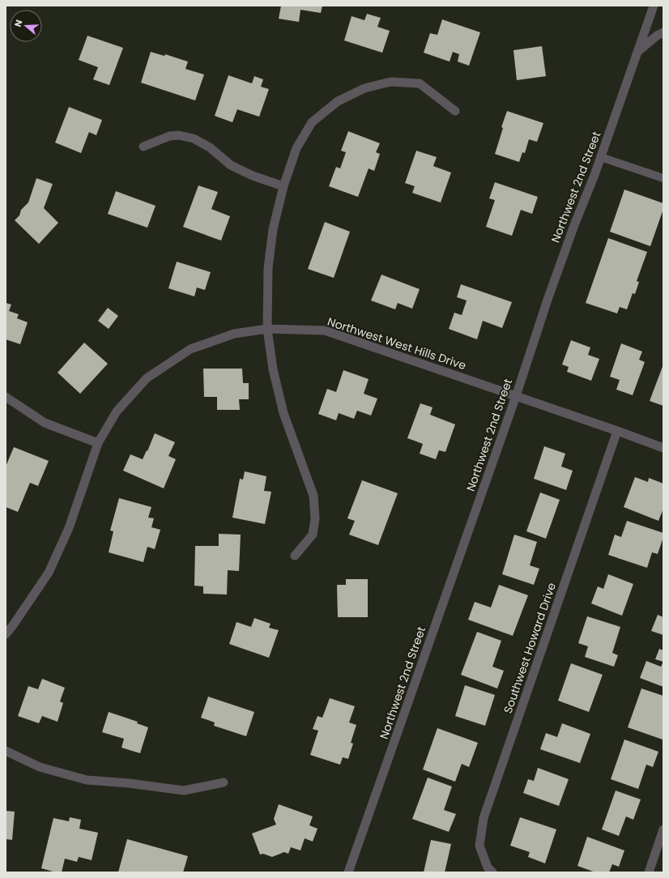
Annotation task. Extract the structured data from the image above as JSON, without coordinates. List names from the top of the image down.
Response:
{
  "streets": {
    "street": ["Northwest 2nd Street", "Northwest West Hills Drive", "Southwest Howard Drive"]
  },
  "crossings": [
    ["Northwest 2nd Street", "Northwest West Hills Drive"],
    ["Northwest West Hills Drive", "Southwest Howard Drive"]
  ],
  "north": "left"
}
